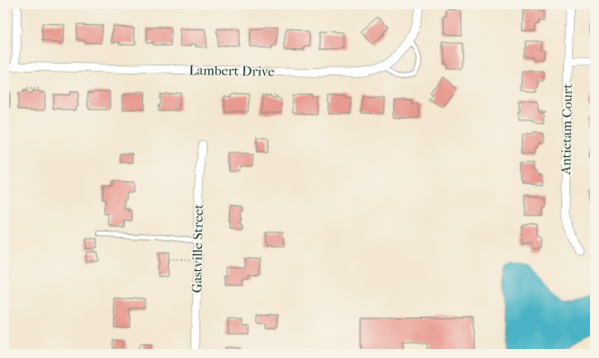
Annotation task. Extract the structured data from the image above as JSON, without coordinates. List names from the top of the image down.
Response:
{
  "streets": {
    "street": ["Lambert Drive", "Antietam Court", "Gastville Street"]
  }
}
